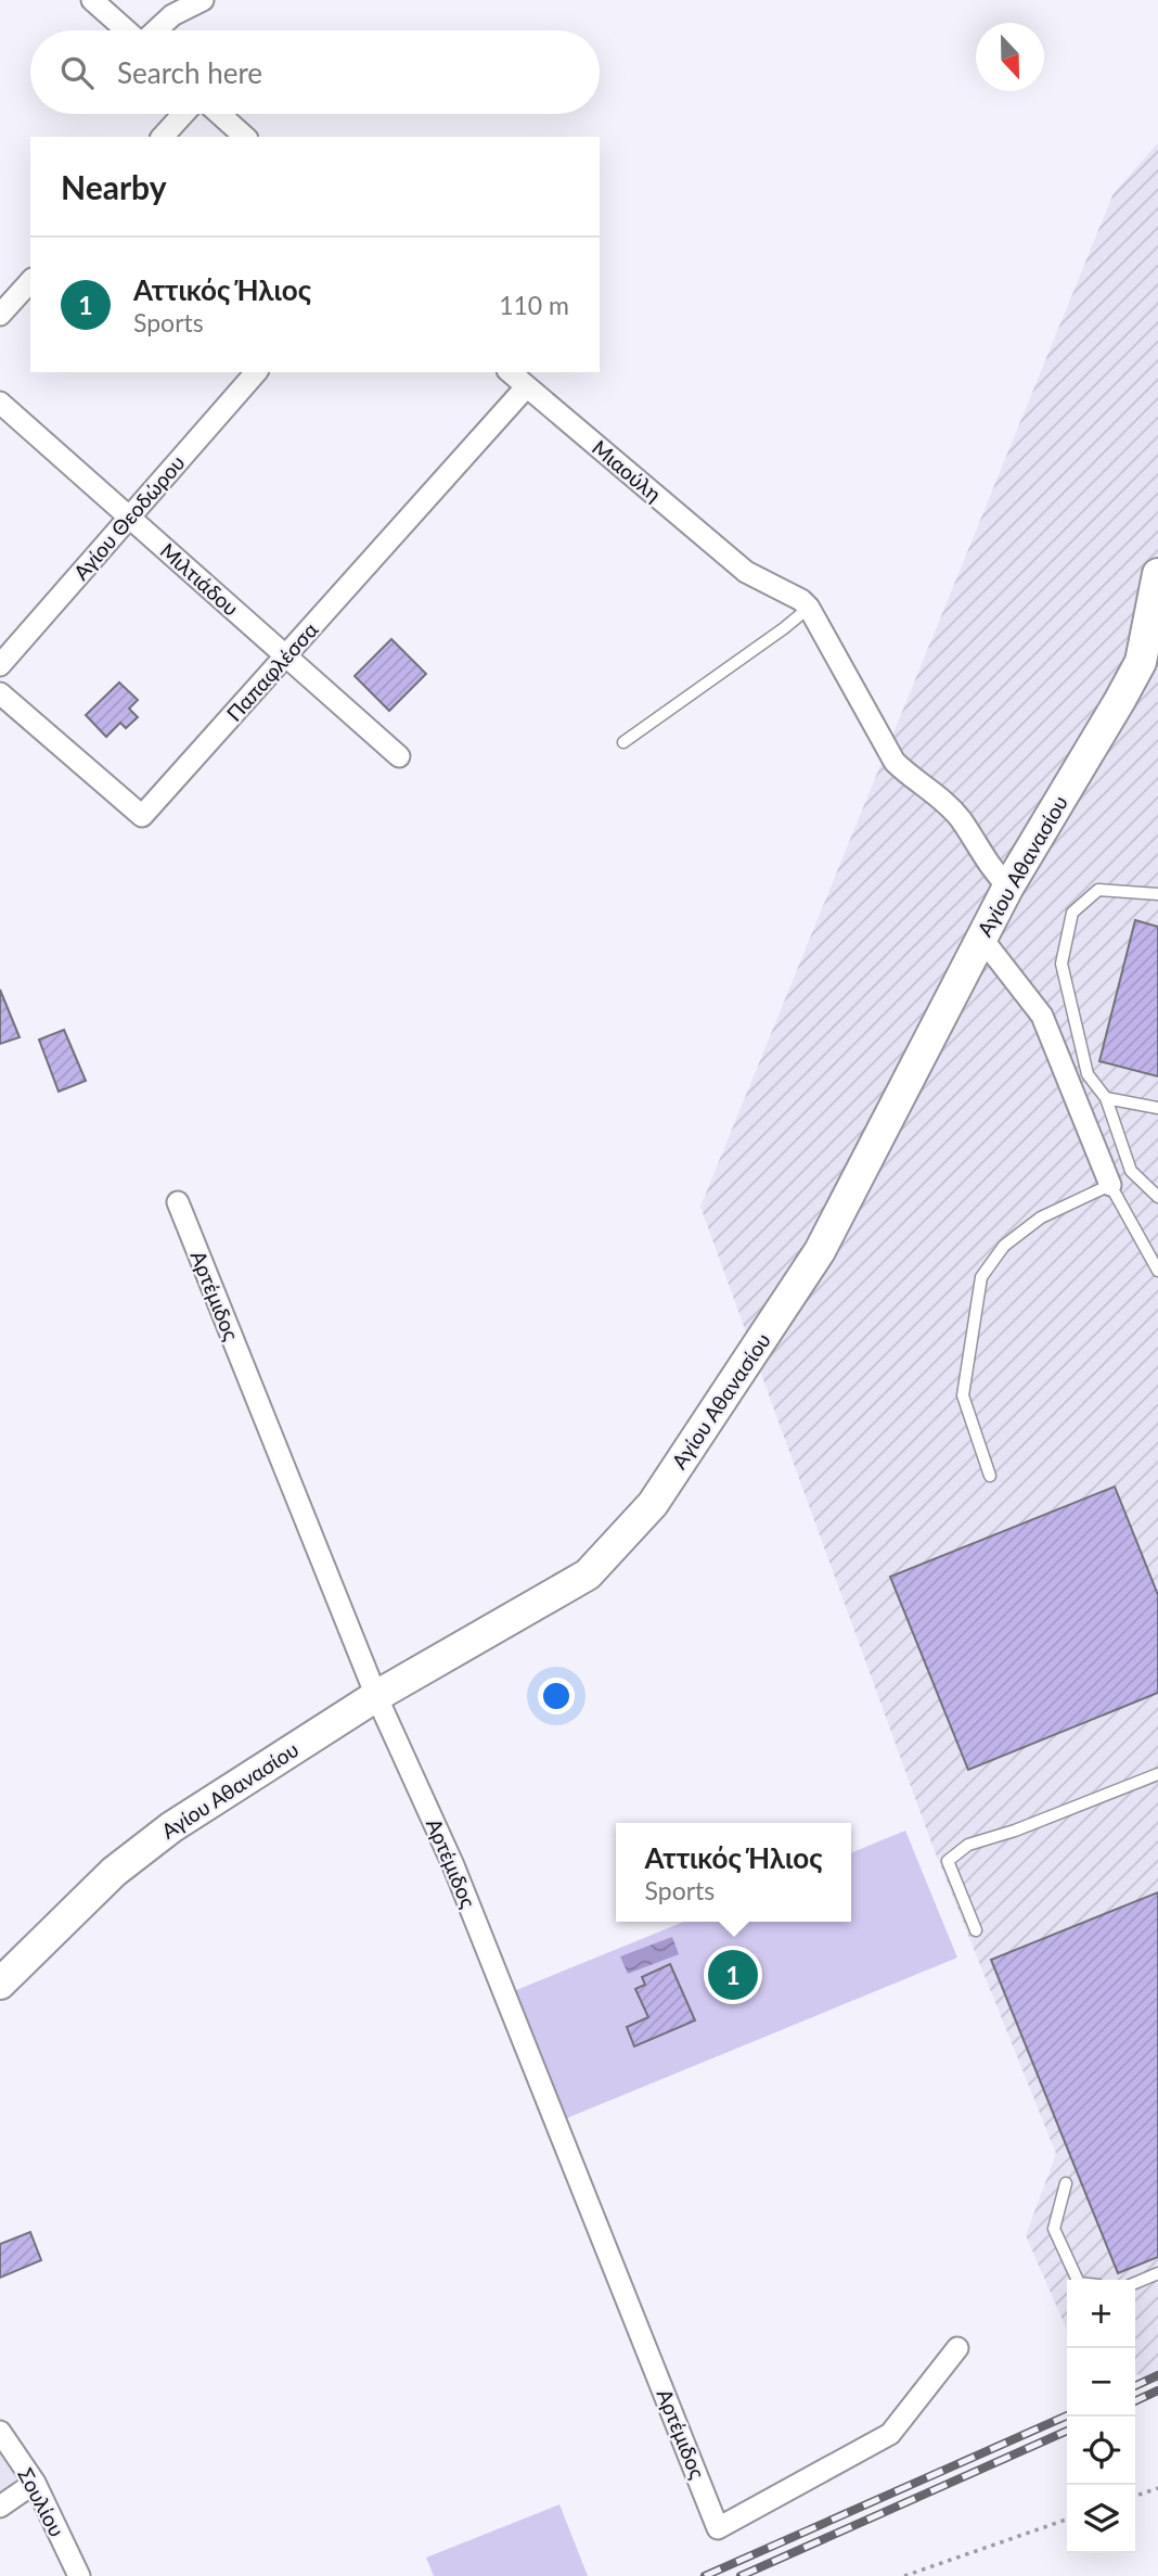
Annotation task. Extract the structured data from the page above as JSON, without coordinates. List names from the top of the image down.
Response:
{
  "streets": {
    "street": [
      "Μιαούλη",
      "Αγίου Θεοδώρου",
      "Μιλτιάδου",
      "Παπαφλέσσα",
      "Αγίου Αθανασίου",
      "Αρτέμιδος",
      "Σουλίου"
    ]
  },
  "crossings": [
    ["Μιαούλη", "Παπαφλέσσα"],
    ["Αγίου Θεοδώρου", "Μιλτιάδου"],
    ["Μιλτιάδου", "Παπαφλέσσα"],
    ["Αγίου Αθανασίου", "Αρτέμιδος"]
  ],
  "north": "bottom",
  "page": {
    "search": "Search here",
    "heading": "Nearby",
    "list": [
      {
        "mark": "1",
        "name": "Αττικός Ήλιος",
        "note": "Sports",
        "value": "110 m"
      }
    ],
    "popup": ["Αττικός Ήλιος", "Sports"],
    "pins": "1",
    "map_buttons": ["+", "−"]
  }
}
